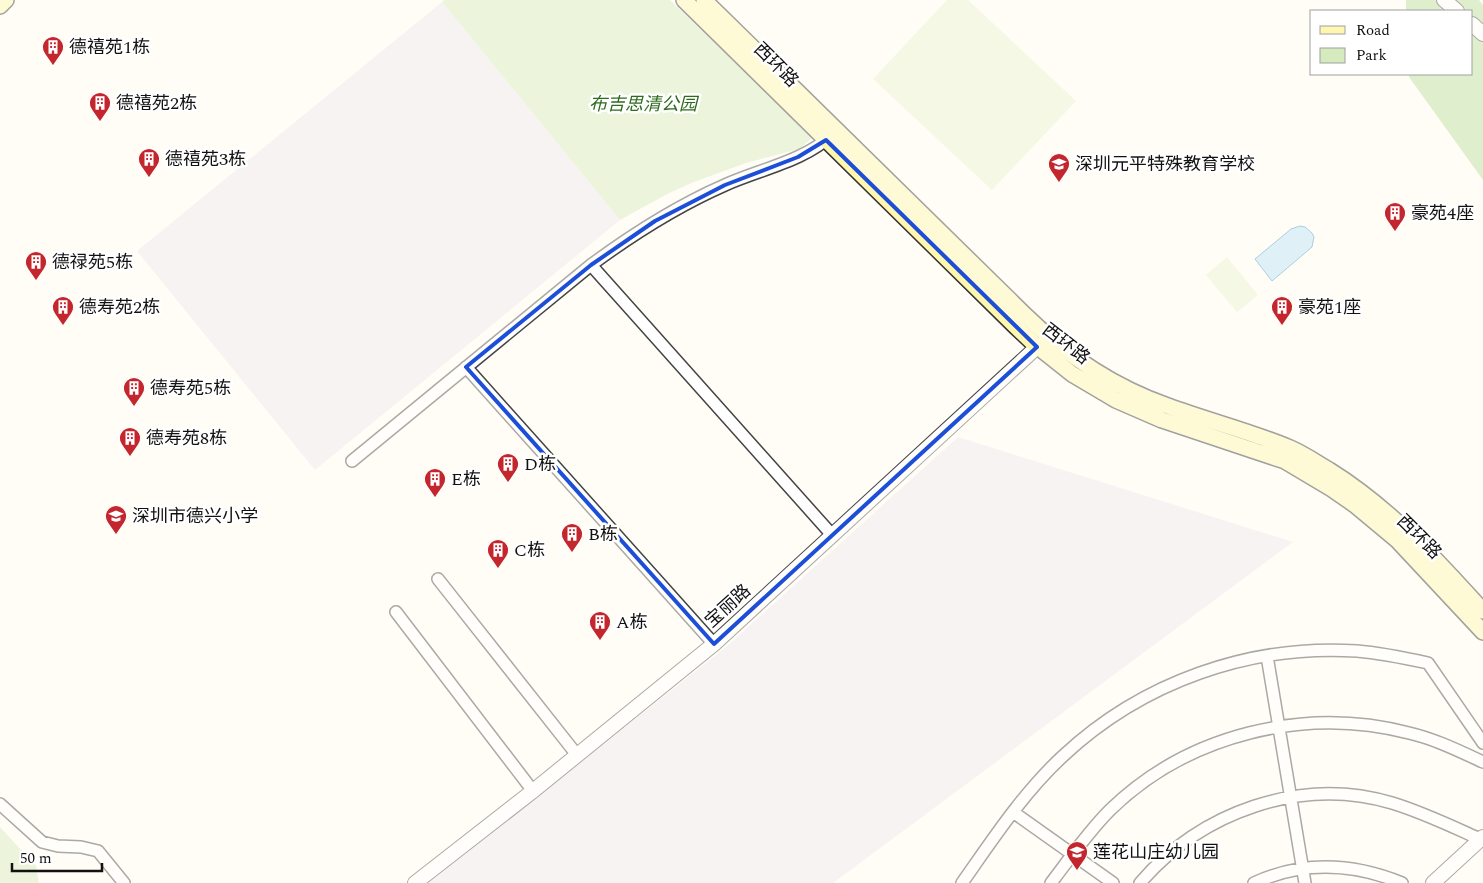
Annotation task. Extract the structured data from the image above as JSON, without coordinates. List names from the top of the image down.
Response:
{
  "streets": {
    "main road": ["西环路"],
    "street": ["宝丽路"]
  },
  "crossings": [
    ["西环路", "宝丽路"]
  ],
  "parks": ["布吉思清公园"],
  "places": {
    "building": [
      "德禧苑1栋",
      "德禧苑2栋",
      "德禧苑3栋",
      "豪苑4座",
      "德禄苑5栋",
      "德寿苑2栋",
      "豪苑1座",
      "德寿苑5栋",
      "德寿苑8栋",
      "D栋",
      "E栋",
      "B栋",
      "C栋",
      "A栋"
    ],
    "school or university": ["深圳元平特殊教育学校", "深圳市德兴小学", "莲花山庄幼儿园"]
  },
  "legend": ["Road", "Park"],
  "scale_bar": "50 m"
}
